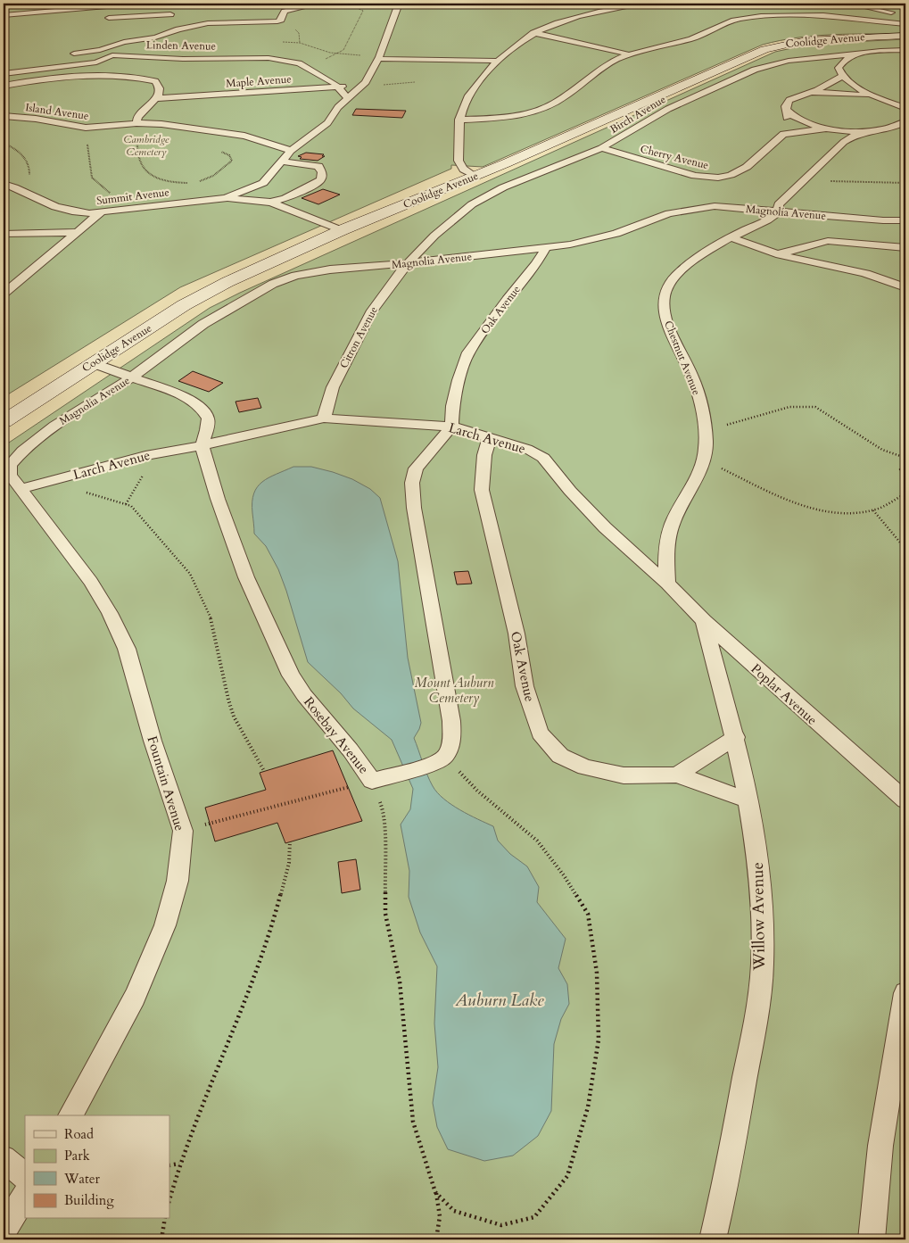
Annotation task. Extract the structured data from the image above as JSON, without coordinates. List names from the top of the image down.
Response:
{
  "streets": {
    "street": ["Coolidge Avenue"],
    "lane": [
      "Linden Avenue",
      "Maple Avenue",
      "Island Avenue",
      "Birch Avenue",
      "Cherry Avenue",
      "Summit Avenue",
      "Magnolia Avenue",
      "Oak Avenue",
      "Citron Avenue",
      "Chestnut Avenue",
      "Larch Avenue",
      "Poplar Avenue",
      "Rosebay Avenue",
      "Fountain Avenue",
      "Willow Avenue"
    ]
  },
  "crossings": [
    ["Linden Avenue", "Maple Avenue"],
    ["Birch Avenue", "Cherry Avenue"],
    ["Birch Avenue", "Magnolia Avenue"],
    ["Birch Avenue", "Citron Avenue"],
    ["Magnolia Avenue", "Oak Avenue"],
    ["Magnolia Avenue", "Citron Avenue"],
    ["Magnolia Avenue", "Chestnut Avenue"],
    ["Magnolia Avenue", "Fountain Avenue"],
    ["Oak Avenue", "Larch Avenue"],
    ["Citron Avenue", "Larch Avenue"],
    ["Chestnut Avenue", "Larch Avenue"],
    ["Chestnut Avenue", "Poplar Avenue"],
    ["Larch Avenue", "Poplar Avenue"],
    ["Larch Avenue", "Rosebay Avenue"],
    ["Larch Avenue", "Fountain Avenue"],
    ["Poplar Avenue", "Willow Avenue"]
  ],
  "water": ["Auburn Lake"],
  "parks": ["Cambridge Cemetery", "Mount Auburn Cemetery"],
  "legend": [
    "Road",
    "Park",
    "Water",
    "Building"
  ]
}
